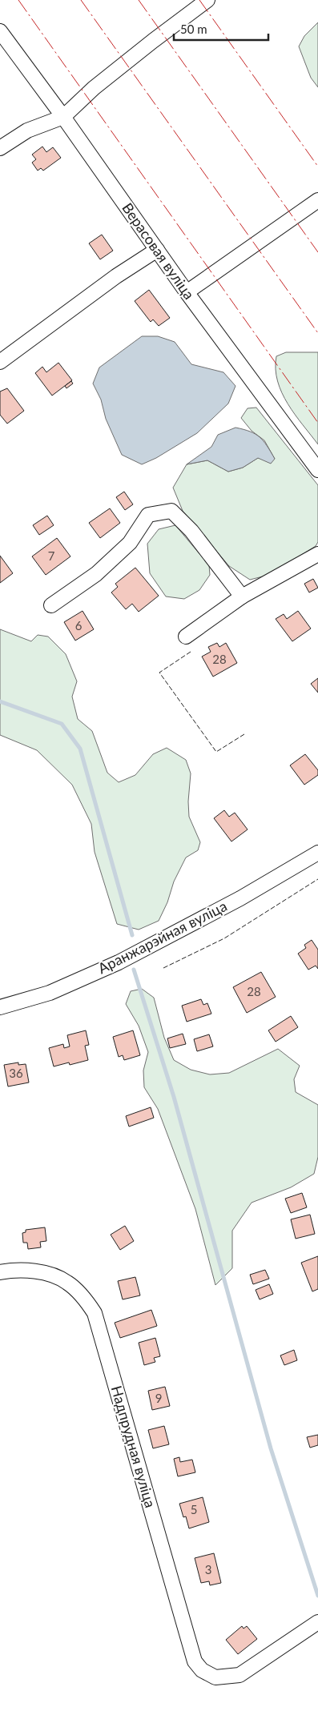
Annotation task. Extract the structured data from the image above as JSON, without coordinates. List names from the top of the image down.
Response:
{
  "streets": {
    "street": ["Верасовая вуліца", "Аранжарэйная вуліца", "Надпрудная вуліца"]
  },
  "house_numbers": [
    "7",
    "6",
    "28",
    "28",
    "36",
    "9",
    "5",
    "3"
  ],
  "scale_bar": "50 m"
}
